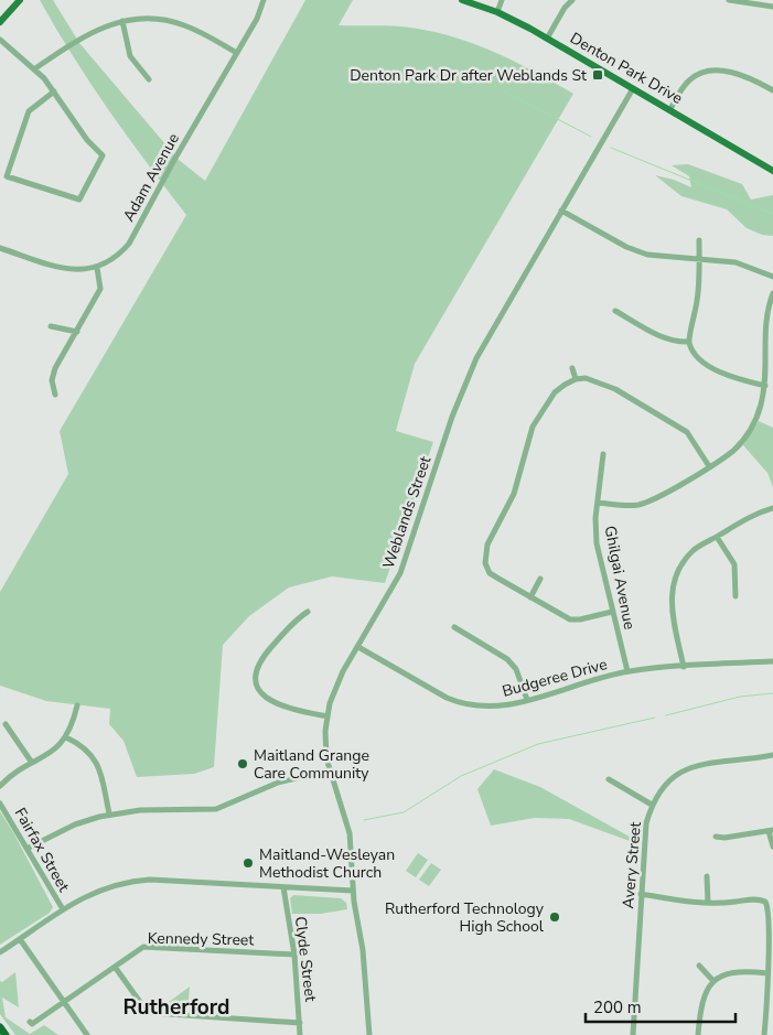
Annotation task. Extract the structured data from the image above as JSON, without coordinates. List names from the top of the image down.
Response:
{
  "streets": {
    "main road": ["Denton Park Drive"],
    "street": [
      "Adam Avenue",
      "Weblands Street",
      "Ghilgai Avenue",
      "Budgeree Drive",
      "Fairfax Street",
      "Avery Street",
      "Kennedy Street",
      "Clyde Street"
    ]
  },
  "crossings": [
    ["Denton Park Drive", "Weblands Street"],
    ["Weblands Street", "Budgeree Drive"],
    ["Ghilgai Avenue", "Budgeree Drive"],
    ["Kennedy Street", "Clyde Street"]
  ],
  "districts": ["Rutherford"],
  "places": {
    "transit": ["Denton Park Dr after Weblands St"],
    "other": ["Maitland Grange Care Community", "Maitland-Wesleyan Methodist Church", "Rutherford Technology High School"]
  },
  "scale_bar": "200 m"
}
